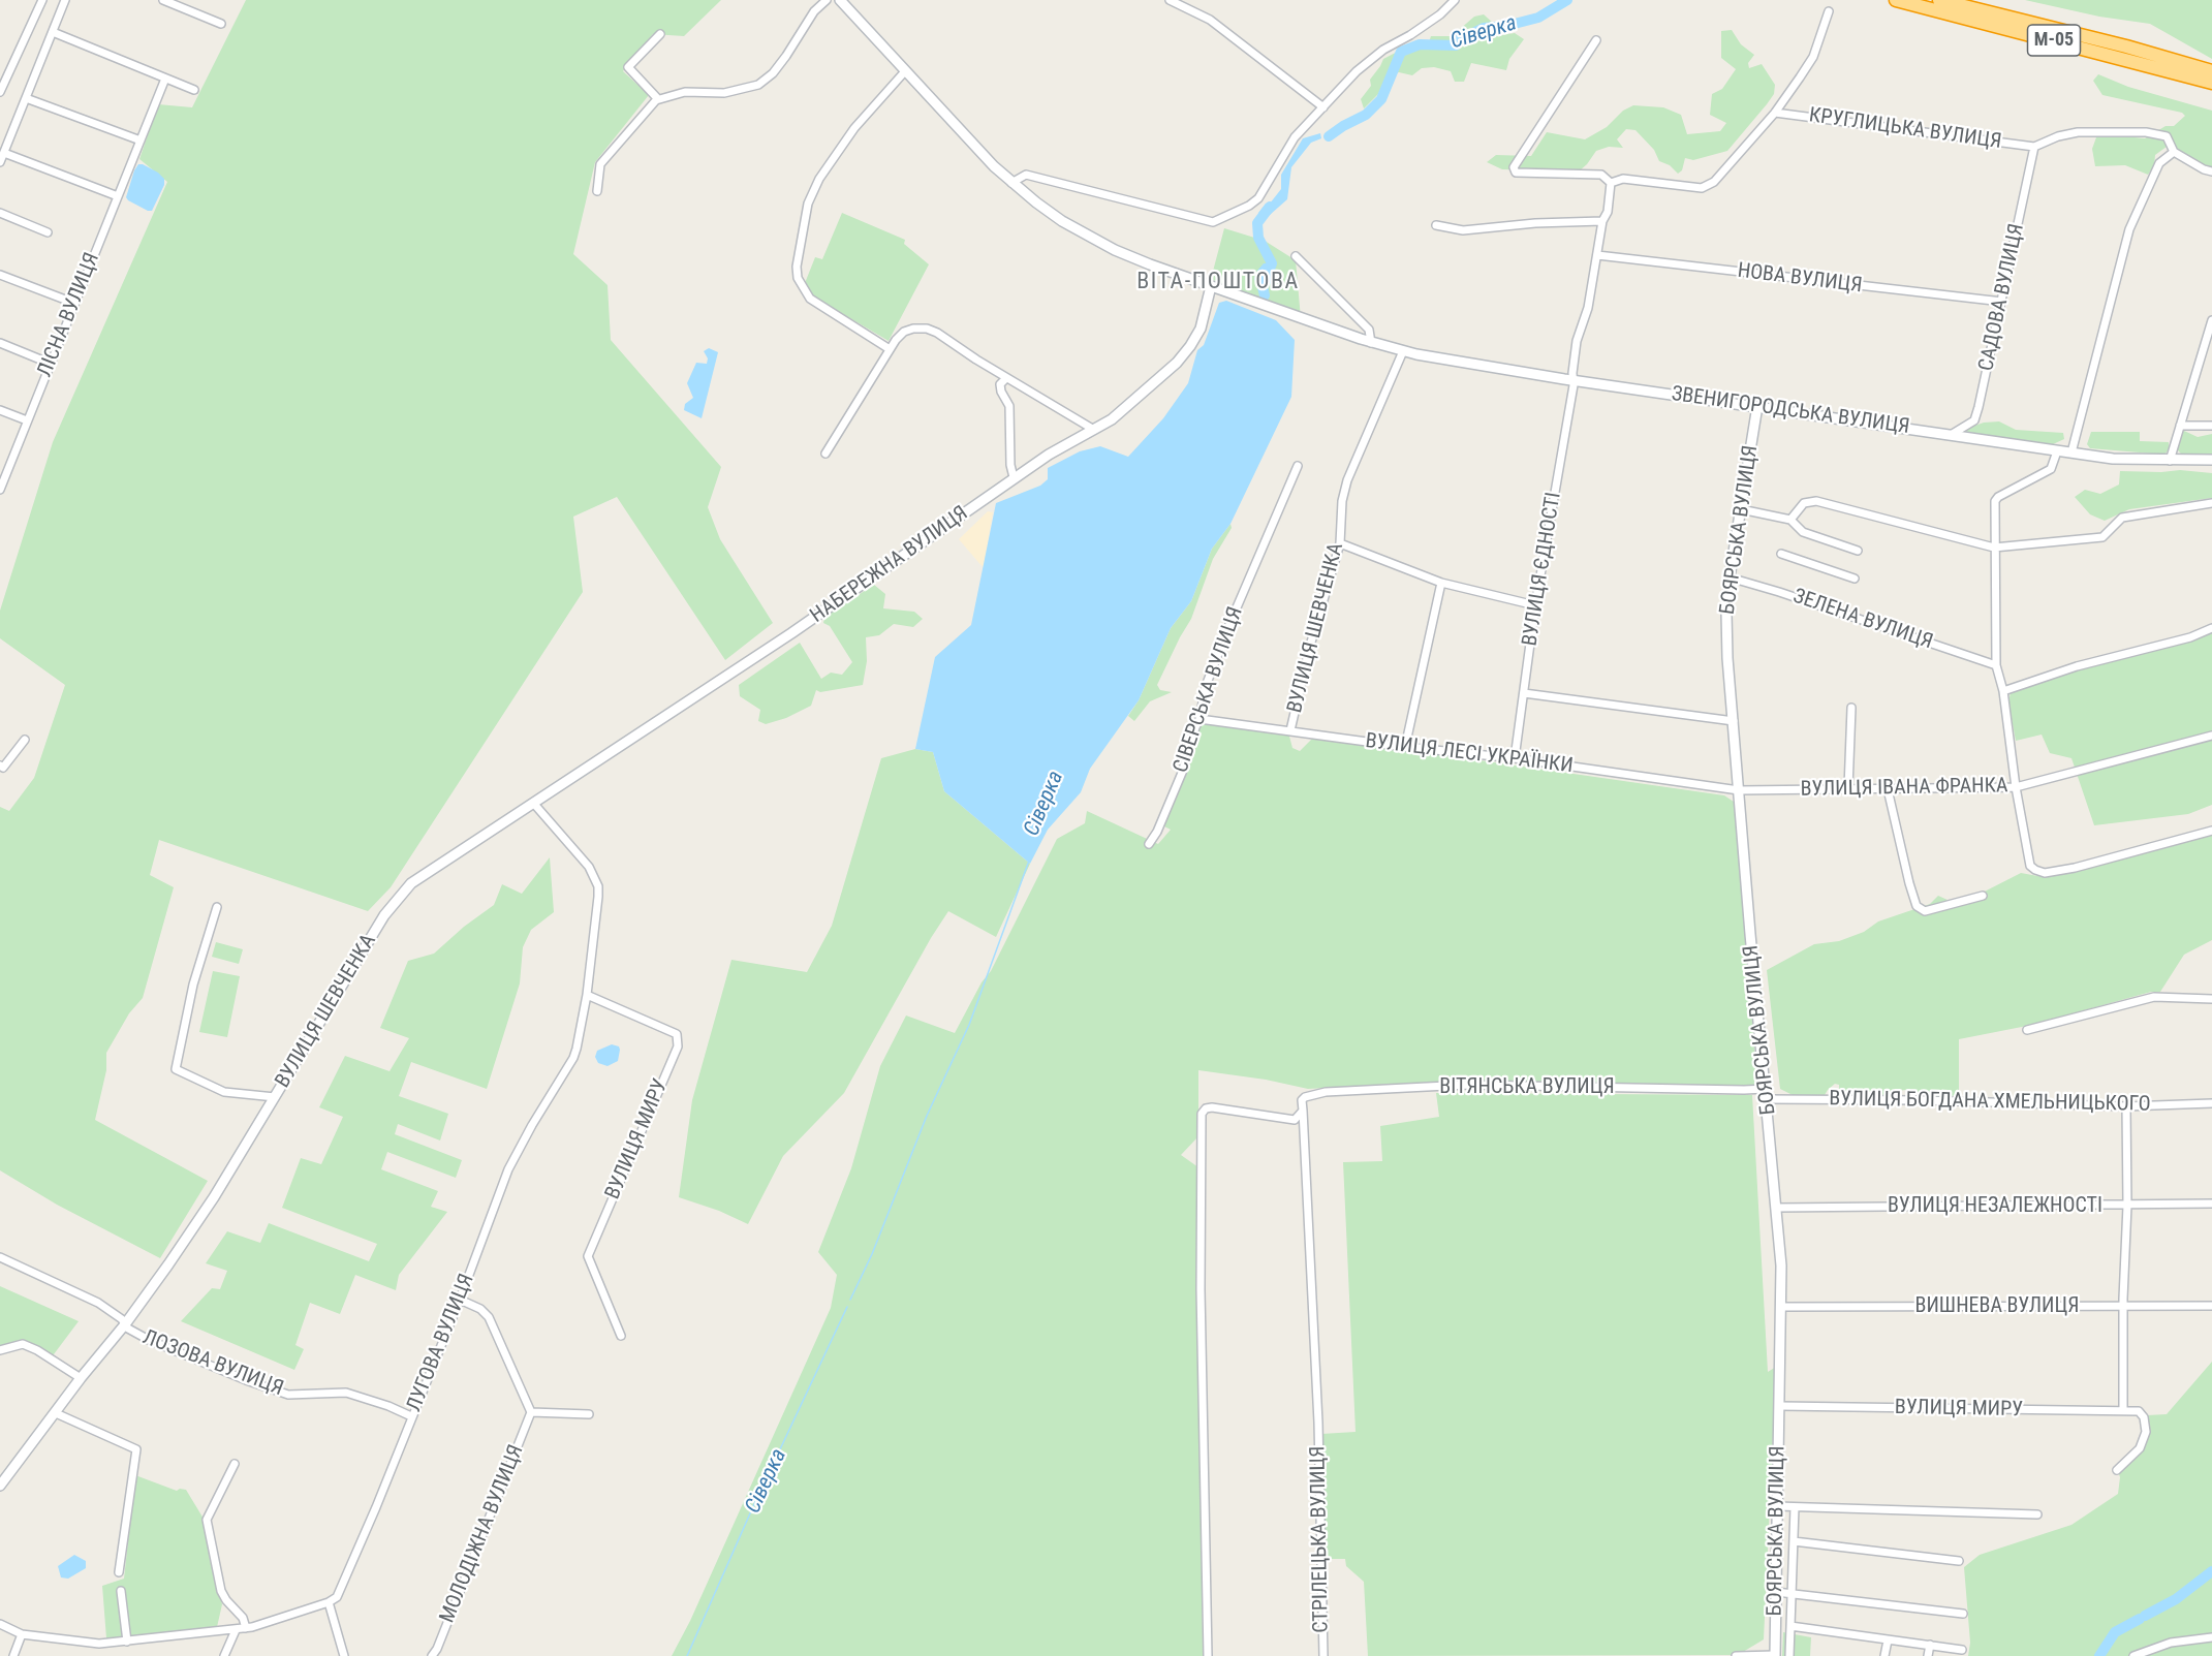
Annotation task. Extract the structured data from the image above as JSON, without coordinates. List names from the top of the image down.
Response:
{
  "streets": {
    "highway": ["М-05"],
    "street": [
      "КРУГЛИЦЬКА ВУЛИЦЯ",
      "НОВА ВУЛИЦЯ",
      "САДОВА ВУЛИЦЯ",
      "ЛІСНА ВУЛИЦЯ",
      "ЗВЕНИГОРОДСЬКА ВУЛИЦЯ",
      "БОЯРСЬКА ВУЛИЦЯ",
      "НАБЕРЕЖНА ВУЛИЦЯ",
      "ВУЛИЦЯ ЄДНОСТІ",
      "ЗЕЛЕНА ВУЛИЦЯ",
      "ВУЛИЦЯ ШЕВЧЕНКА",
      "СІВЕРСЬКА ВУЛИЦЯ",
      "ВУЛИЦЯ ЛЕСІ УКРАЇНКИ",
      "ВУЛИЦЯ ІВАНА ФРАНКА",
      "ВІТЯНСЬКА ВУЛИЦЯ",
      "ВУЛИЦЯ БОГДАНА ХМЕЛЬНИЦЬКОГО",
      "ВУЛИЦЯ МИРУ",
      "ВУЛИЦЯ НЕЗАЛЕЖНОСТІ",
      "ВИШНЕВА ВУЛИЦЯ",
      "ЛУГОВА ВУЛИЦЯ",
      "ЛОЗОВА ВУЛИЦЯ",
      "МОЛОДІЖНА ВУЛИЦЯ",
      "СТРІЛЕЦЬКА ВУЛИЦЯ"
    ]
  },
  "crossings": [
    ["КРУГЛИЦЬКА ВУЛИЦЯ", "САДОВА ВУЛИЦЯ"],
    ["НОВА ВУЛИЦЯ", "САДОВА ВУЛИЦЯ"],
    ["САДОВА ВУЛИЦЯ", "ЗВЕНИГОРОДСЬКА ВУЛИЦЯ"],
    ["ЗВЕНИГОРОДСЬКА ВУЛИЦЯ", "БОЯРСЬКА ВУЛИЦЯ"],
    ["ЗВЕНИГОРОДСЬКА ВУЛИЦЯ", "НАБЕРЕЖНА ВУЛИЦЯ"],
    ["ЗВЕНИГОРОДСЬКА ВУЛИЦЯ", "ВУЛИЦЯ ЄДНОСТІ"],
    ["ЗВЕНИГОРОДСЬКА ВУЛИЦЯ", "ВУЛИЦЯ ШЕВЧЕНКА"],
    ["БОЯРСЬКА ВУЛИЦЯ", "ЗЕЛЕНА ВУЛИЦЯ"],
    ["БОЯРСЬКА ВУЛИЦЯ", "ВУЛИЦЯ ЛЕСІ УКРАЇНКИ"],
    ["БОЯРСЬКА ВУЛИЦЯ", "ВУЛИЦЯ ІВАНА ФРАНКА"],
    ["БОЯРСЬКА ВУЛИЦЯ", "ВІТЯНСЬКА ВУЛИЦЯ"],
    ["БОЯРСЬКА ВУЛИЦЯ", "ВУЛИЦЯ БОГДАНА ХМЕЛЬНИЦЬКОГО"],
    ["БОЯРСЬКА ВУЛИЦЯ", "ВУЛИЦЯ МИРУ"],
    ["БОЯРСЬКА ВУЛИЦЯ", "ВУЛИЦЯ НЕЗАЛЕЖНОСТІ"],
    ["БОЯРСЬКА ВУЛИЦЯ", "ВИШНЕВА ВУЛИЦЯ"],
    ["НАБЕРЕЖНА ВУЛИЦЯ", "ВУЛИЦЯ ШЕВЧЕНКА"],
    ["ВУЛИЦЯ ЄДНОСТІ", "ВУЛИЦЯ ЛЕСІ УКРАЇНКИ"],
    ["ВУЛИЦЯ ШЕВЧЕНКА", "ВУЛИЦЯ ЛЕСІ УКРАЇНКИ"],
    ["ВУЛИЦЯ ШЕВЧЕНКА", "ЛУГОВА ВУЛИЦЯ"],
    ["ВУЛИЦЯ ШЕВЧЕНКА", "ЛОЗОВА ВУЛИЦЯ"],
    ["СІВЕРСЬКА ВУЛИЦЯ", "ВУЛИЦЯ ЛЕСІ УКРАЇНКИ"],
    ["ВУЛИЦЯ ЛЕСІ УКРАЇНКИ", "ВУЛИЦЯ ІВАНА ФРАНКА"],
    ["ВІТЯНСЬКА ВУЛИЦЯ", "СТРІЛЕЦЬКА ВУЛИЦЯ"],
    ["ВУЛИЦЯ МИРУ", "ЛУГОВА ВУЛИЦЯ"],
    ["ЛУГОВА ВУЛИЦЯ", "ЛОЗОВА ВУЛИЦЯ"]
  ],
  "districts": ["ВІТА-ПОШТОВА"],
  "water": ["Сіверка"]
}
